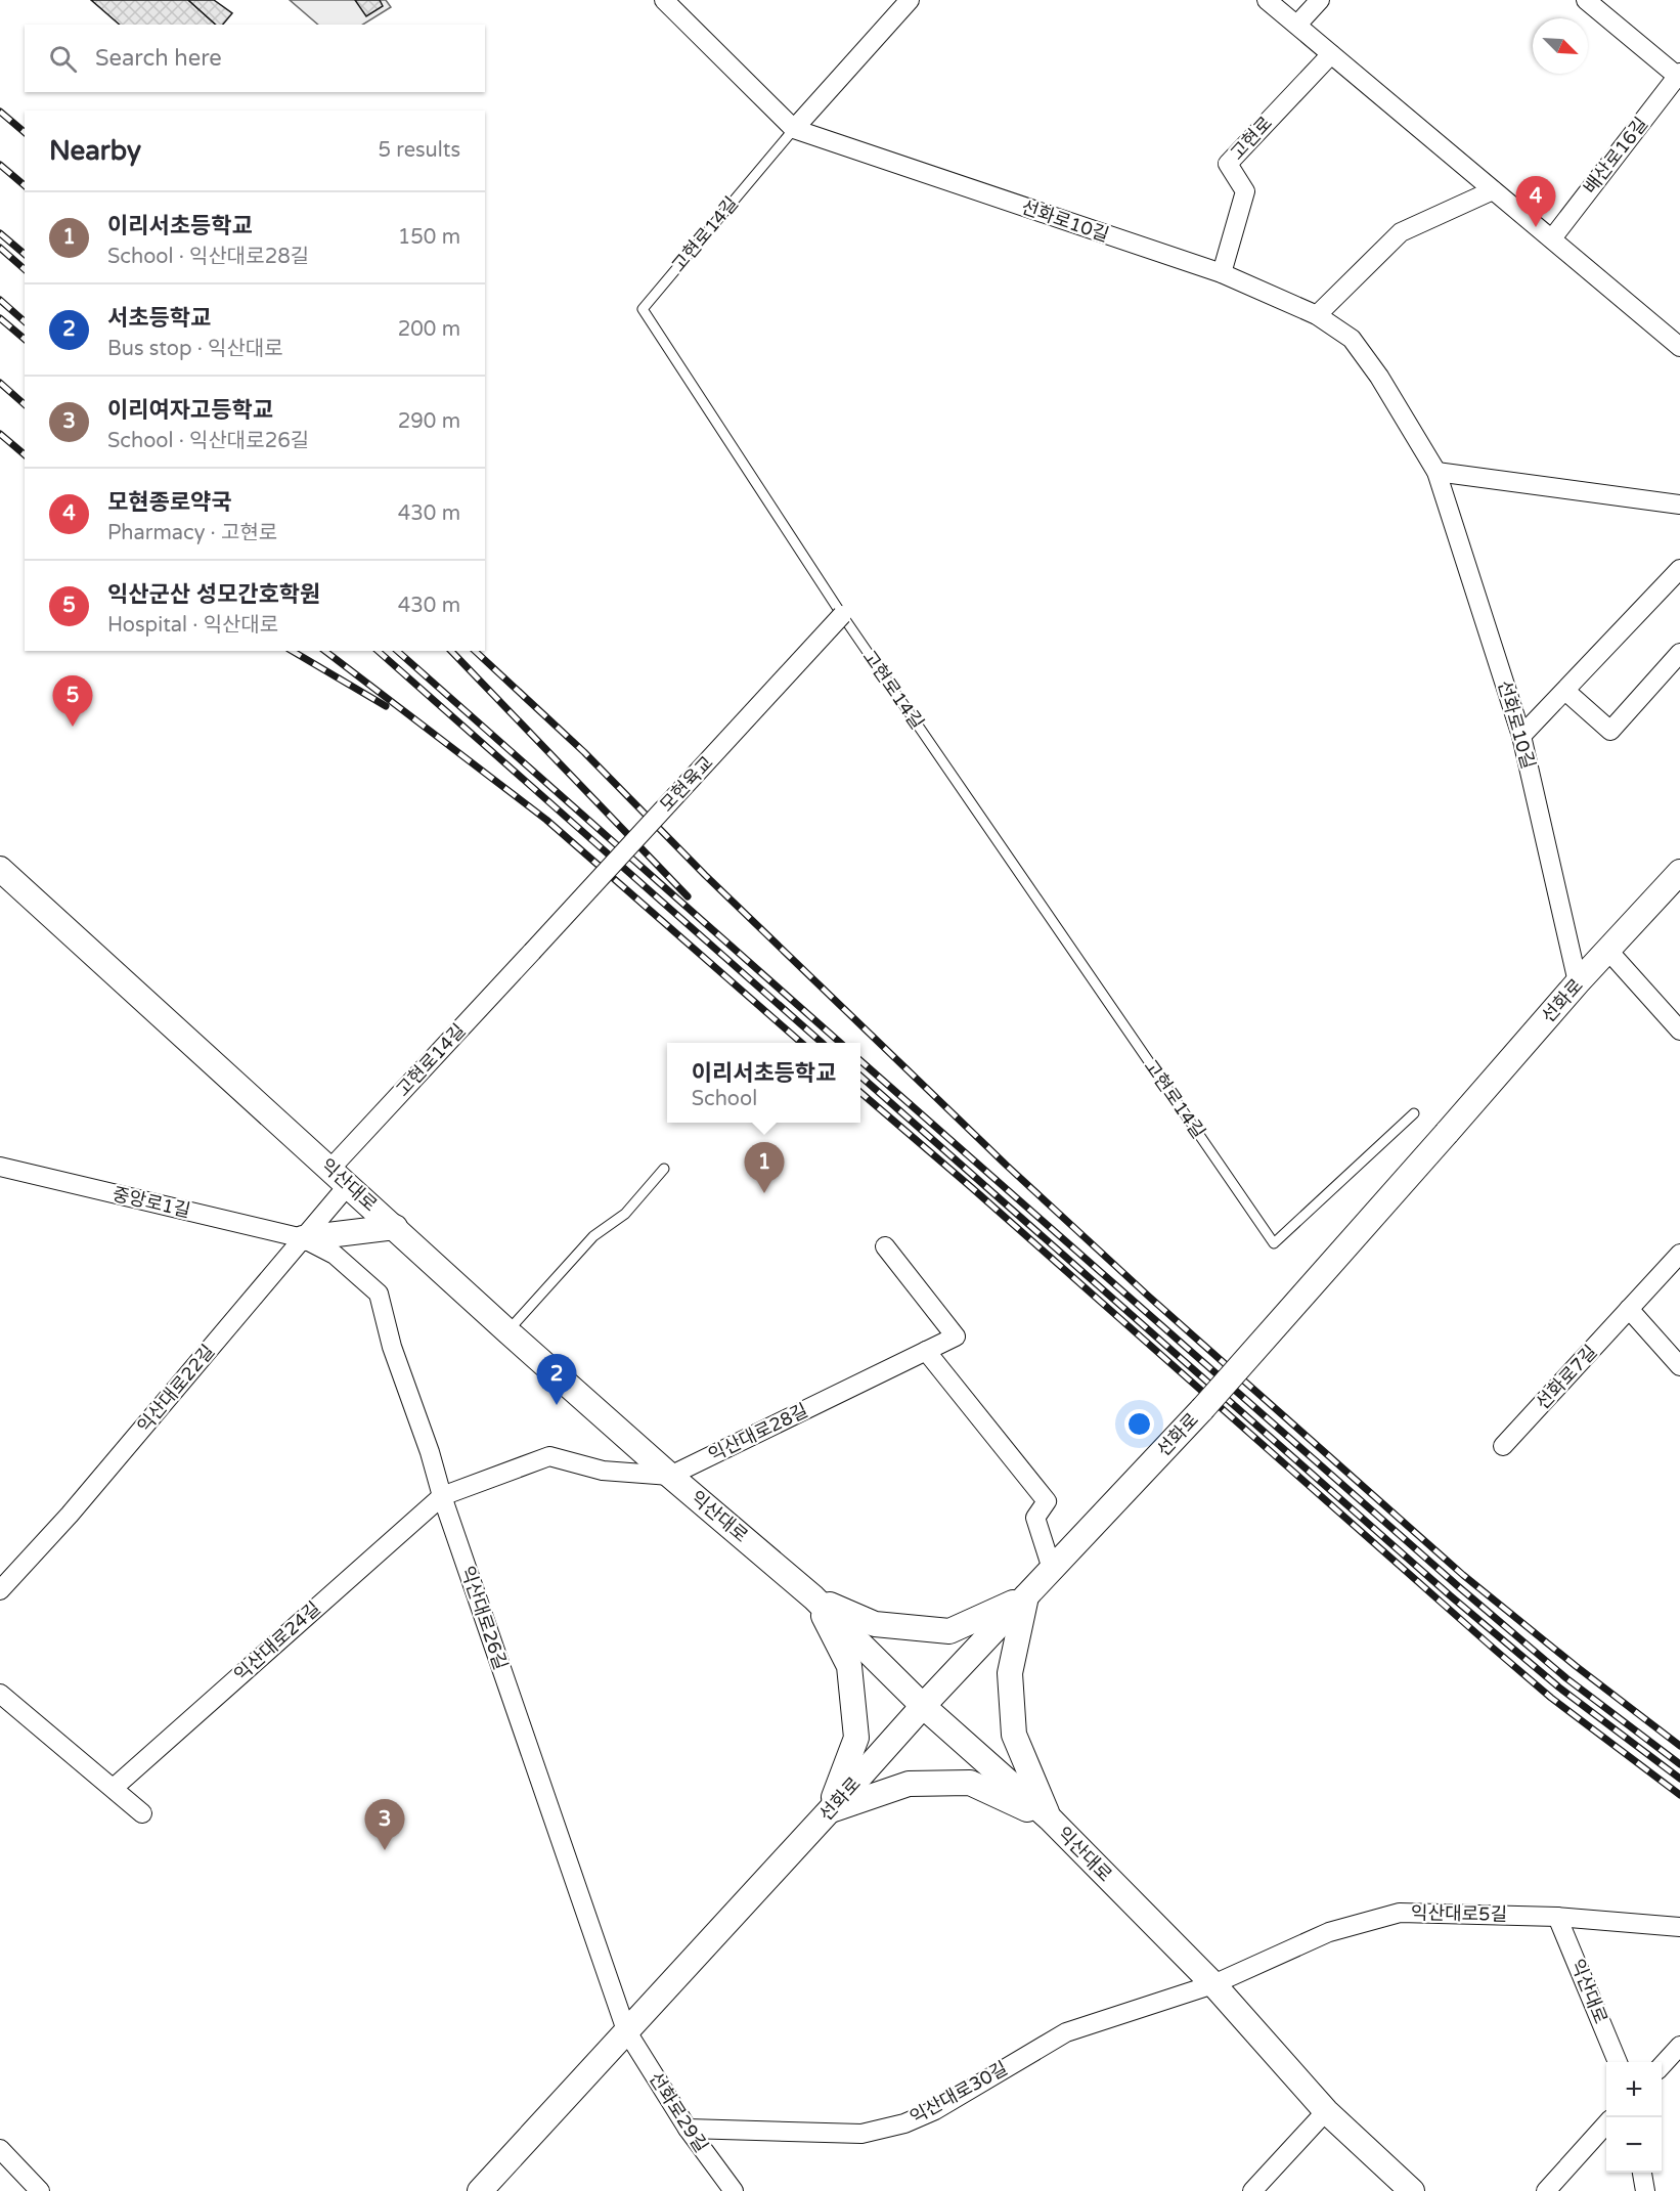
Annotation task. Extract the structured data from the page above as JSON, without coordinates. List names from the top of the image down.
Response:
{
  "streets": {
    "main road": ["선화로", "익산대로"],
    "street": [
      "고현로",
      "배산로16길",
      "선화로10길",
      "고현로14길",
      "모현육교",
      "중앙로1길",
      "선화로7길",
      "익산대로22길",
      "익산대로28길",
      "익산대로26길",
      "익산대로24길",
      "익산대로5길",
      "익산대로30길",
      "선화로29길"
    ]
  },
  "crossings": [
    ["고현로", "선화로10길"],
    ["선화로10길", "고현로14길"],
    ["선화로10길", "선화로"],
    ["고현로14길", "모현육교"],
    ["고현로14길", "익산대로"],
    ["고현로14길", "익산대로22길"],
    ["선화로", "익산대로"],
    ["선화로", "익산대로26길"],
    ["선화로", "선화로29길"],
    ["익산대로", "익산대로22길"],
    ["익산대로", "익산대로28길"],
    ["익산대로", "익산대로5길"],
    ["익산대로", "익산대로30길"],
    ["중앙로1길", "익산대로22길"],
    ["중앙로1길", "익산대로26길"],
    ["익산대로22길", "익산대로26길"],
    ["익산대로26길", "익산대로24길"],
    ["익산대로26길", "선화로29길"],
    ["익산대로5길", "익산대로30길"],
    ["익산대로30길", "선화로29길"]
  ],
  "north": "bottom right",
  "page": {
    "search": "Search here",
    "heading": ["Nearby", "5 results"],
    "pins": [
      "4",
      "5",
      "1",
      "2",
      "3"
    ],
    "list": [
      {
        "mark": "1",
        "name": "이리서초등학교",
        "note": "School · 익산대로28길",
        "value": "150 m"
      },
      {
        "mark": "2",
        "name": "서초등학교",
        "note": "Bus stop · 익산대로",
        "value": "200 m"
      },
      {
        "mark": "3",
        "name": "이리여자고등학교",
        "note": "School · 익산대로26길",
        "value": "290 m"
      },
      {
        "mark": "4",
        "name": "모현종로약국",
        "note": "Pharmacy · 고현로",
        "value": "430 m"
      },
      {
        "mark": "5",
        "name": "익산군산 성모간호학원",
        "note": "Hospital · 익산대로",
        "value": "430 m"
      }
    ],
    "popup": ["이리서초등학교", "School"],
    "map_buttons": ["+", "−"]
  }
}
